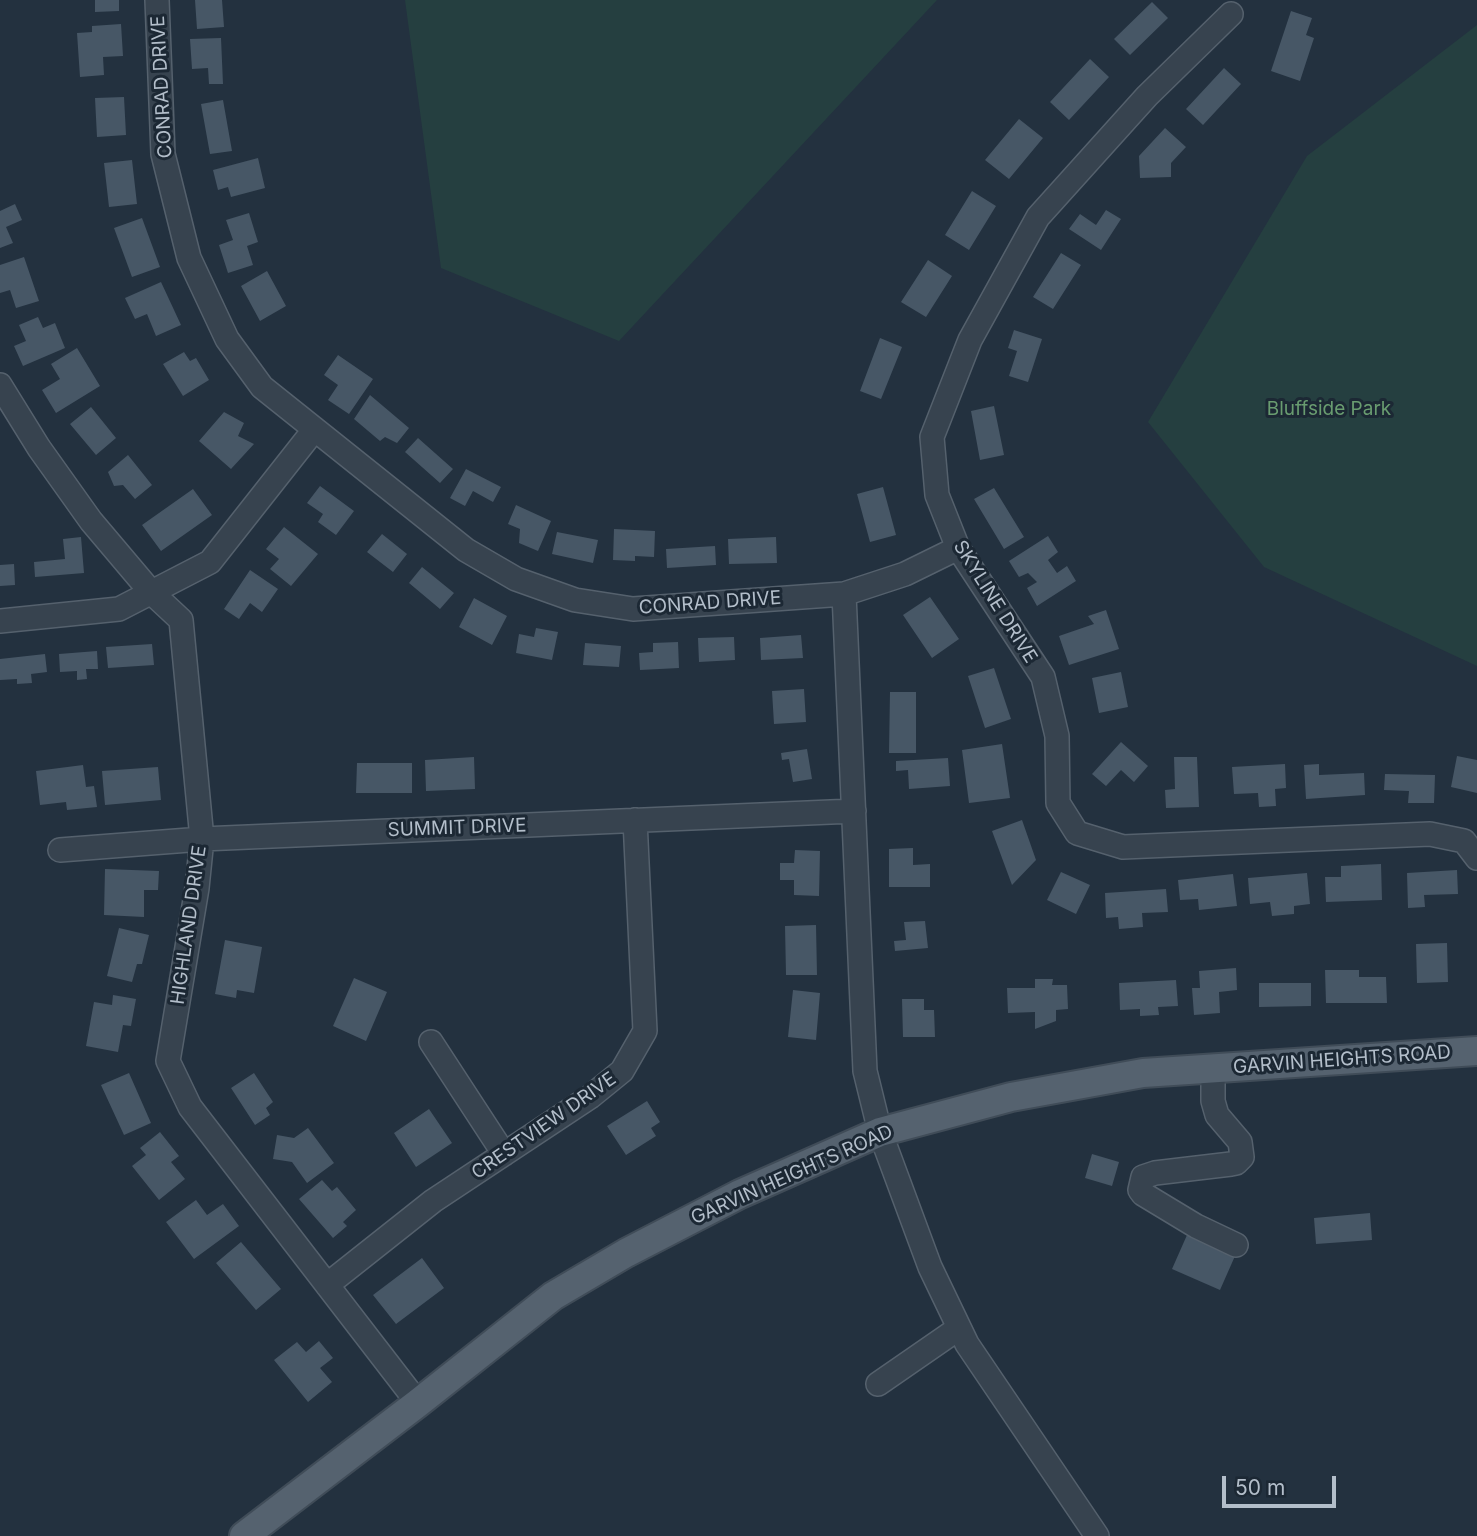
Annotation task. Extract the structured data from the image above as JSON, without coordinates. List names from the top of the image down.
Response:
{
  "streets": {
    "main road": ["GARVIN HEIGHTS ROAD"],
    "street": [
      "CONRAD DRIVE",
      "SKYLINE DRIVE",
      "SUMMIT DRIVE",
      "HIGHLAND DRIVE",
      "CRESTVIEW DRIVE"
    ]
  },
  "crossings": [
    ["CONRAD DRIVE", "SKYLINE DRIVE"],
    ["SUMMIT DRIVE", "HIGHLAND DRIVE"],
    ["SUMMIT DRIVE", "CRESTVIEW DRIVE"],
    ["HIGHLAND DRIVE", "GARVIN HEIGHTS ROAD"],
    ["HIGHLAND DRIVE", "CRESTVIEW DRIVE"]
  ],
  "parks": ["Bluffside Park"],
  "scale_bar": "50 m"
}
